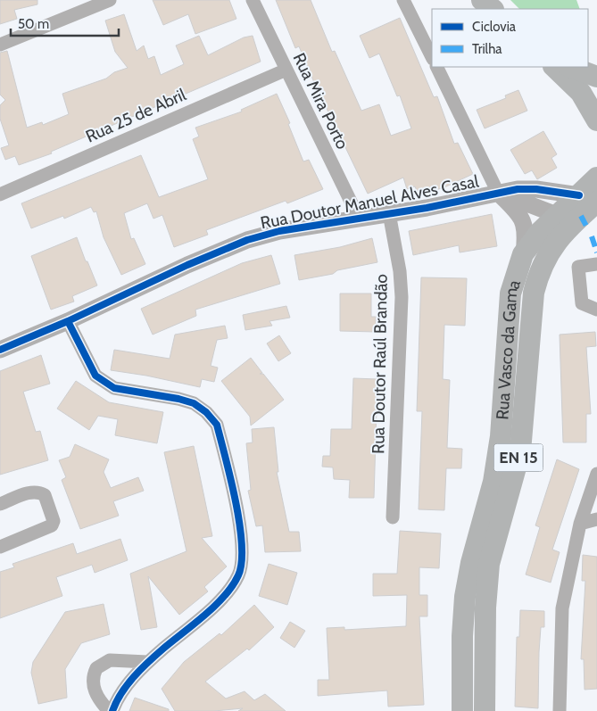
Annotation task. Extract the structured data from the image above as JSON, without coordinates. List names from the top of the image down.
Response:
{
  "streets": {
    "main road": ["Rua Vasco da Gama", "EN 15"],
    "street": [
      "Rua Mira Porto",
      "Rua 25 de Abril",
      "Rua Doutor Manuel Alves Casal",
      "Rua Doutor Raúl Brandão"
    ]
  },
  "crossings": [
    ["Rua Mira Porto", "Rua 25 de Abril"],
    ["Rua Mira Porto", "Rua Doutor Manuel Alves Casal"],
    ["Rua Doutor Manuel Alves Casal", "Rua Vasco da Gama"],
    ["Rua Doutor Manuel Alves Casal", "Rua Doutor Raúl Brandão"]
  ],
  "legend": ["Ciclovia", "Trilha"],
  "scale_bar": "50 m"
}
